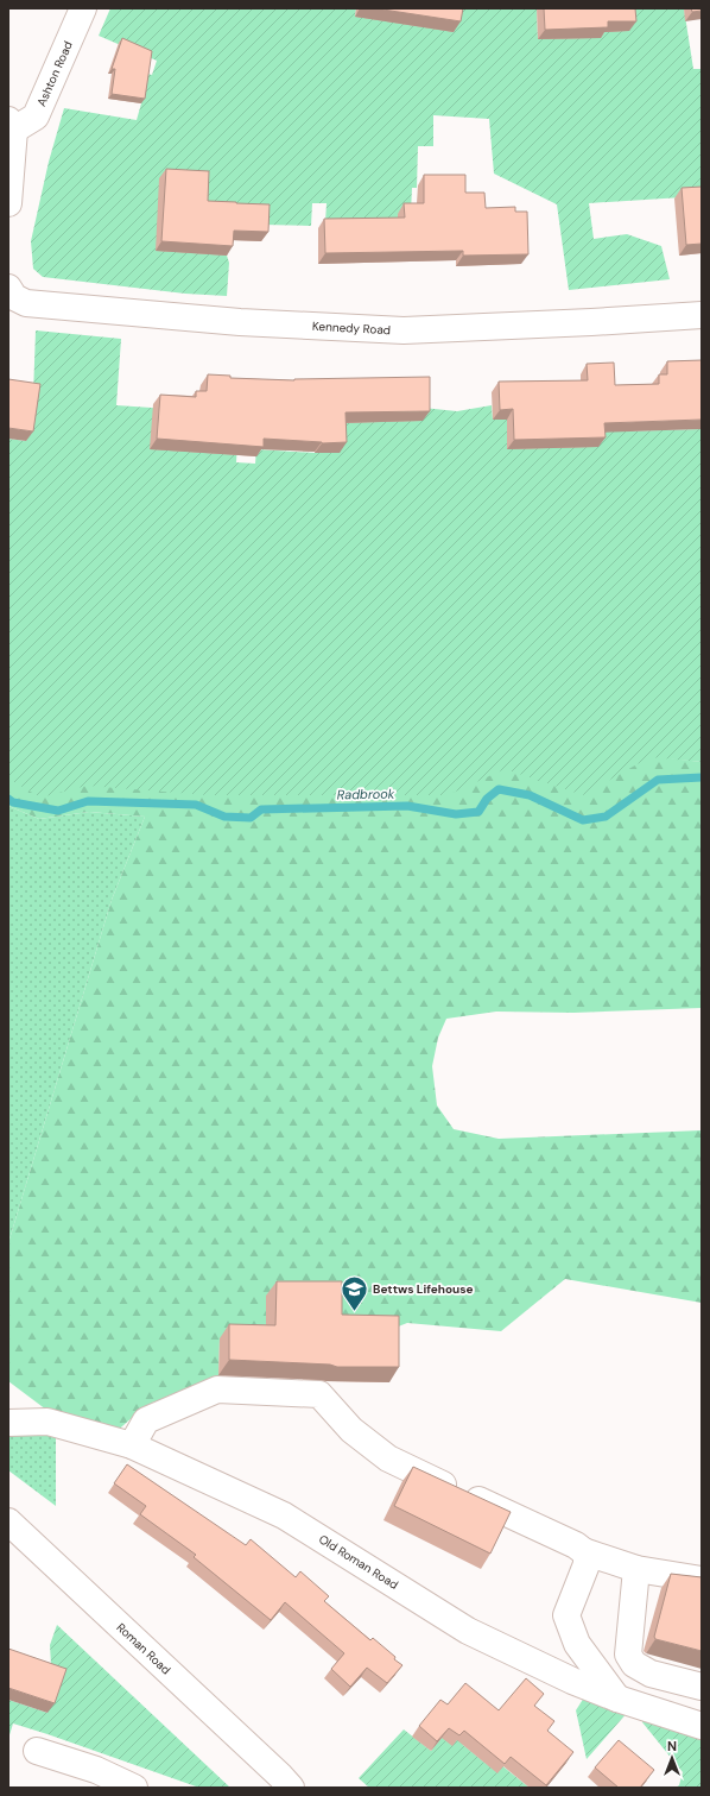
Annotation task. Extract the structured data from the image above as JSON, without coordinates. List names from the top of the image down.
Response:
{
  "streets": {
    "street": [
      "Ashton Road",
      "Kennedy Road",
      "Old Roman Road",
      "Roman Road"
    ]
  },
  "water": ["Radbrook"],
  "places": {
    "school or university": ["Bettws Lifehouse"]
  },
  "north": "top"
}
